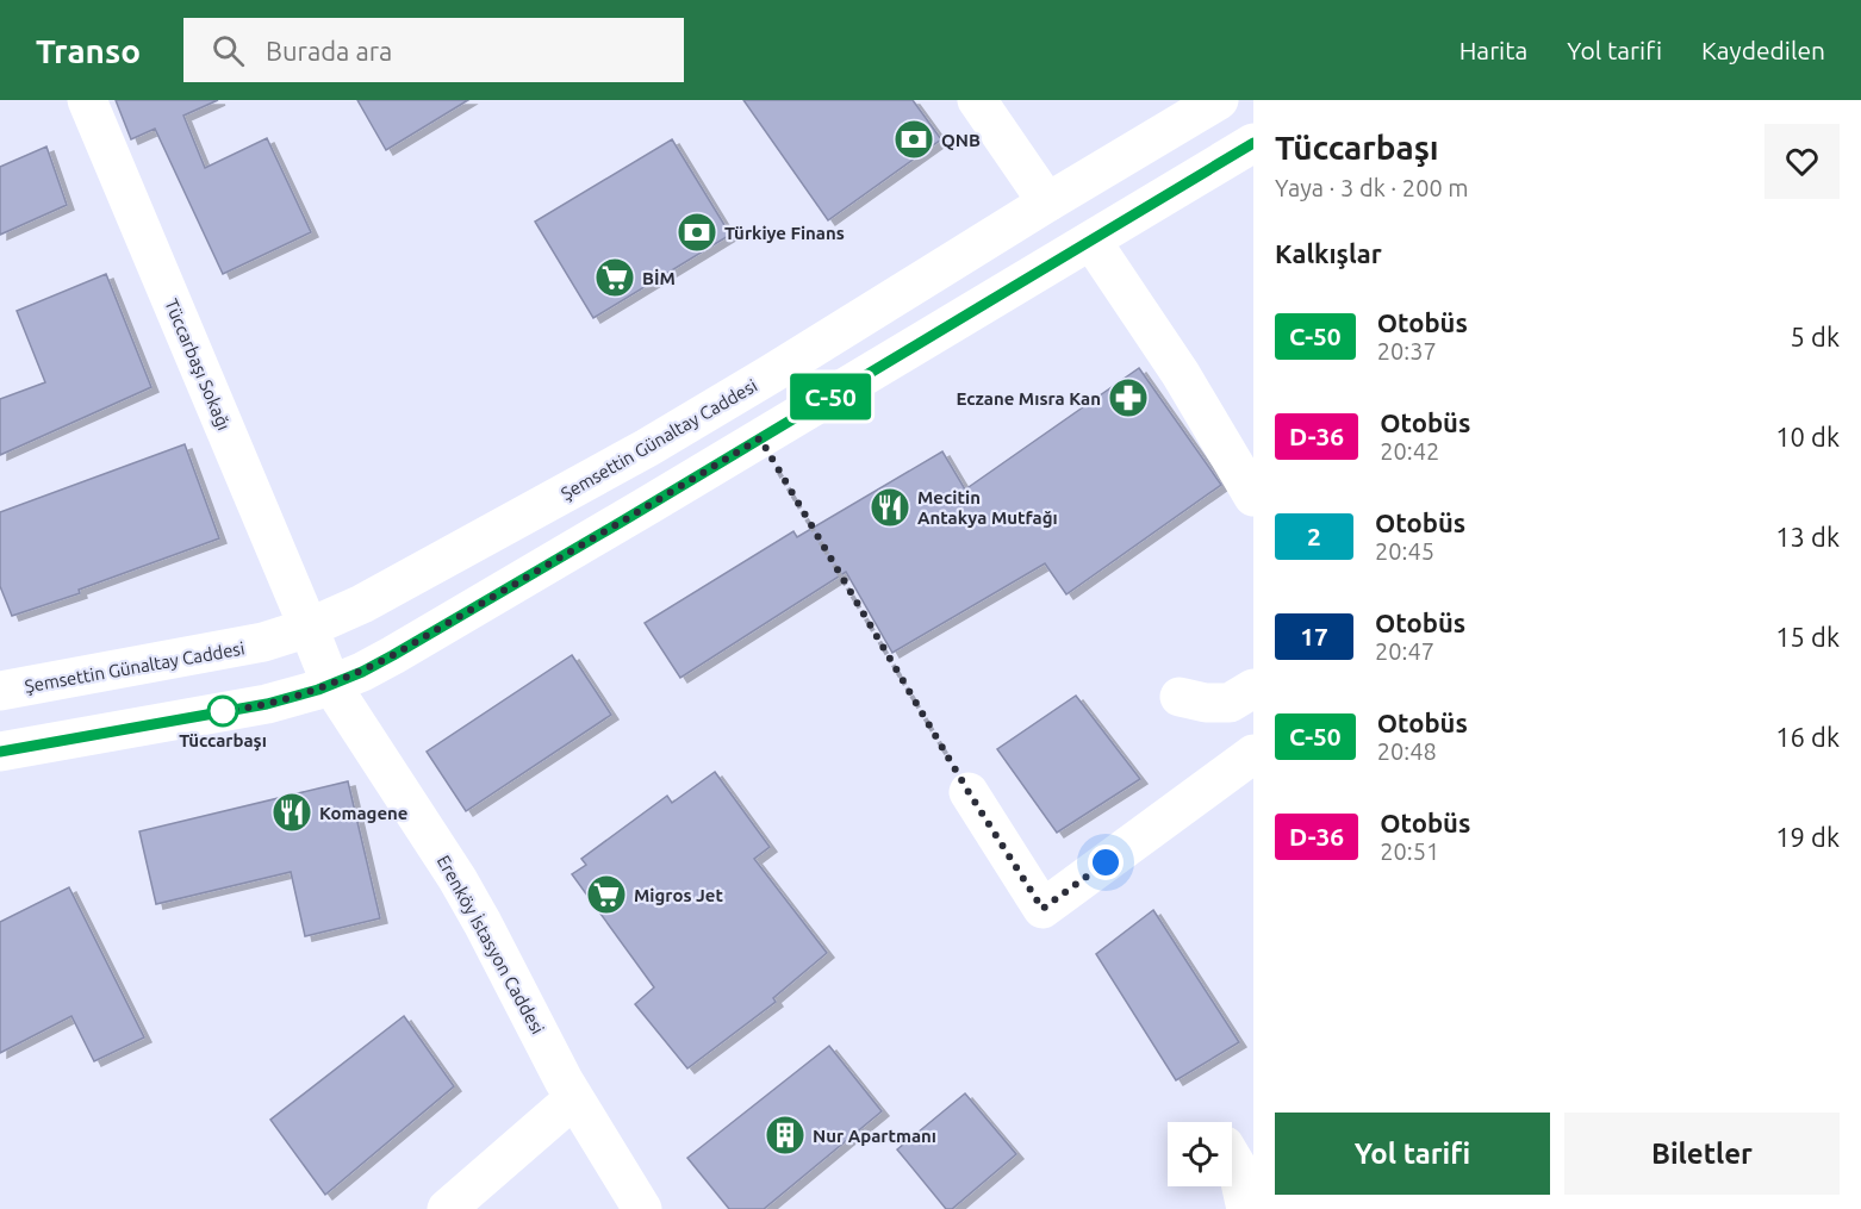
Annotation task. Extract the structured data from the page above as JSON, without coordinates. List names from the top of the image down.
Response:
{
  "streets": {
    "main road": ["Tüccarbaşı Sokağı", "Şemsettin Günaltay Caddesi", "Erenköy İstasyon Caddesi"]
  },
  "crossings": [
    ["Tüccarbaşı Sokağı", "Şemsettin Günaltay Caddesi"]
  ],
  "places": {
    "bank": ["QNB", "Türkiye Finans"],
    "supermarket": ["BİM", "Migros Jet"],
    "pharmacy": ["Eczane Mısra Kan"],
    "restaurant": ["Mecitin Antakya Mutfağı", "Komagene"],
    "other": ["Tüccarbaşı"],
    "building": ["Nur Apartmanı"]
  },
  "lines": ["bus line C-50"],
  "page": {
    "header": "Transo",
    "search": "Burada ara",
    "nav": ["Harita", "Yol tarifi", "Kaydedilen"],
    "on_map": "C-50",
    "heading": [
      ["Tüccarbaşı", "Yaya · 3 dk · 200 m"],
      "Kalkışlar"
    ],
    "list": [
      {
        "mark": "C-50",
        "name": "Otobüs",
        "note": "20:37",
        "value": "5 dk"
      },
      {
        "mark": "D-36",
        "name": "Otobüs",
        "note": "20:42",
        "value": "10 dk"
      },
      {
        "mark": "2",
        "name": "Otobüs",
        "note": "20:45",
        "value": "13 dk"
      },
      {
        "mark": "17",
        "name": "Otobüs",
        "note": "20:47",
        "value": "15 dk"
      },
      {
        "mark": "C-50",
        "name": "Otobüs",
        "note": "20:48",
        "value": "16 dk"
      },
      {
        "mark": "D-36",
        "name": "Otobüs",
        "note": "20:51",
        "value": "19 dk"
      }
    ],
    "buttons": ["Yol tarifi", "Biletler"]
  }
}
